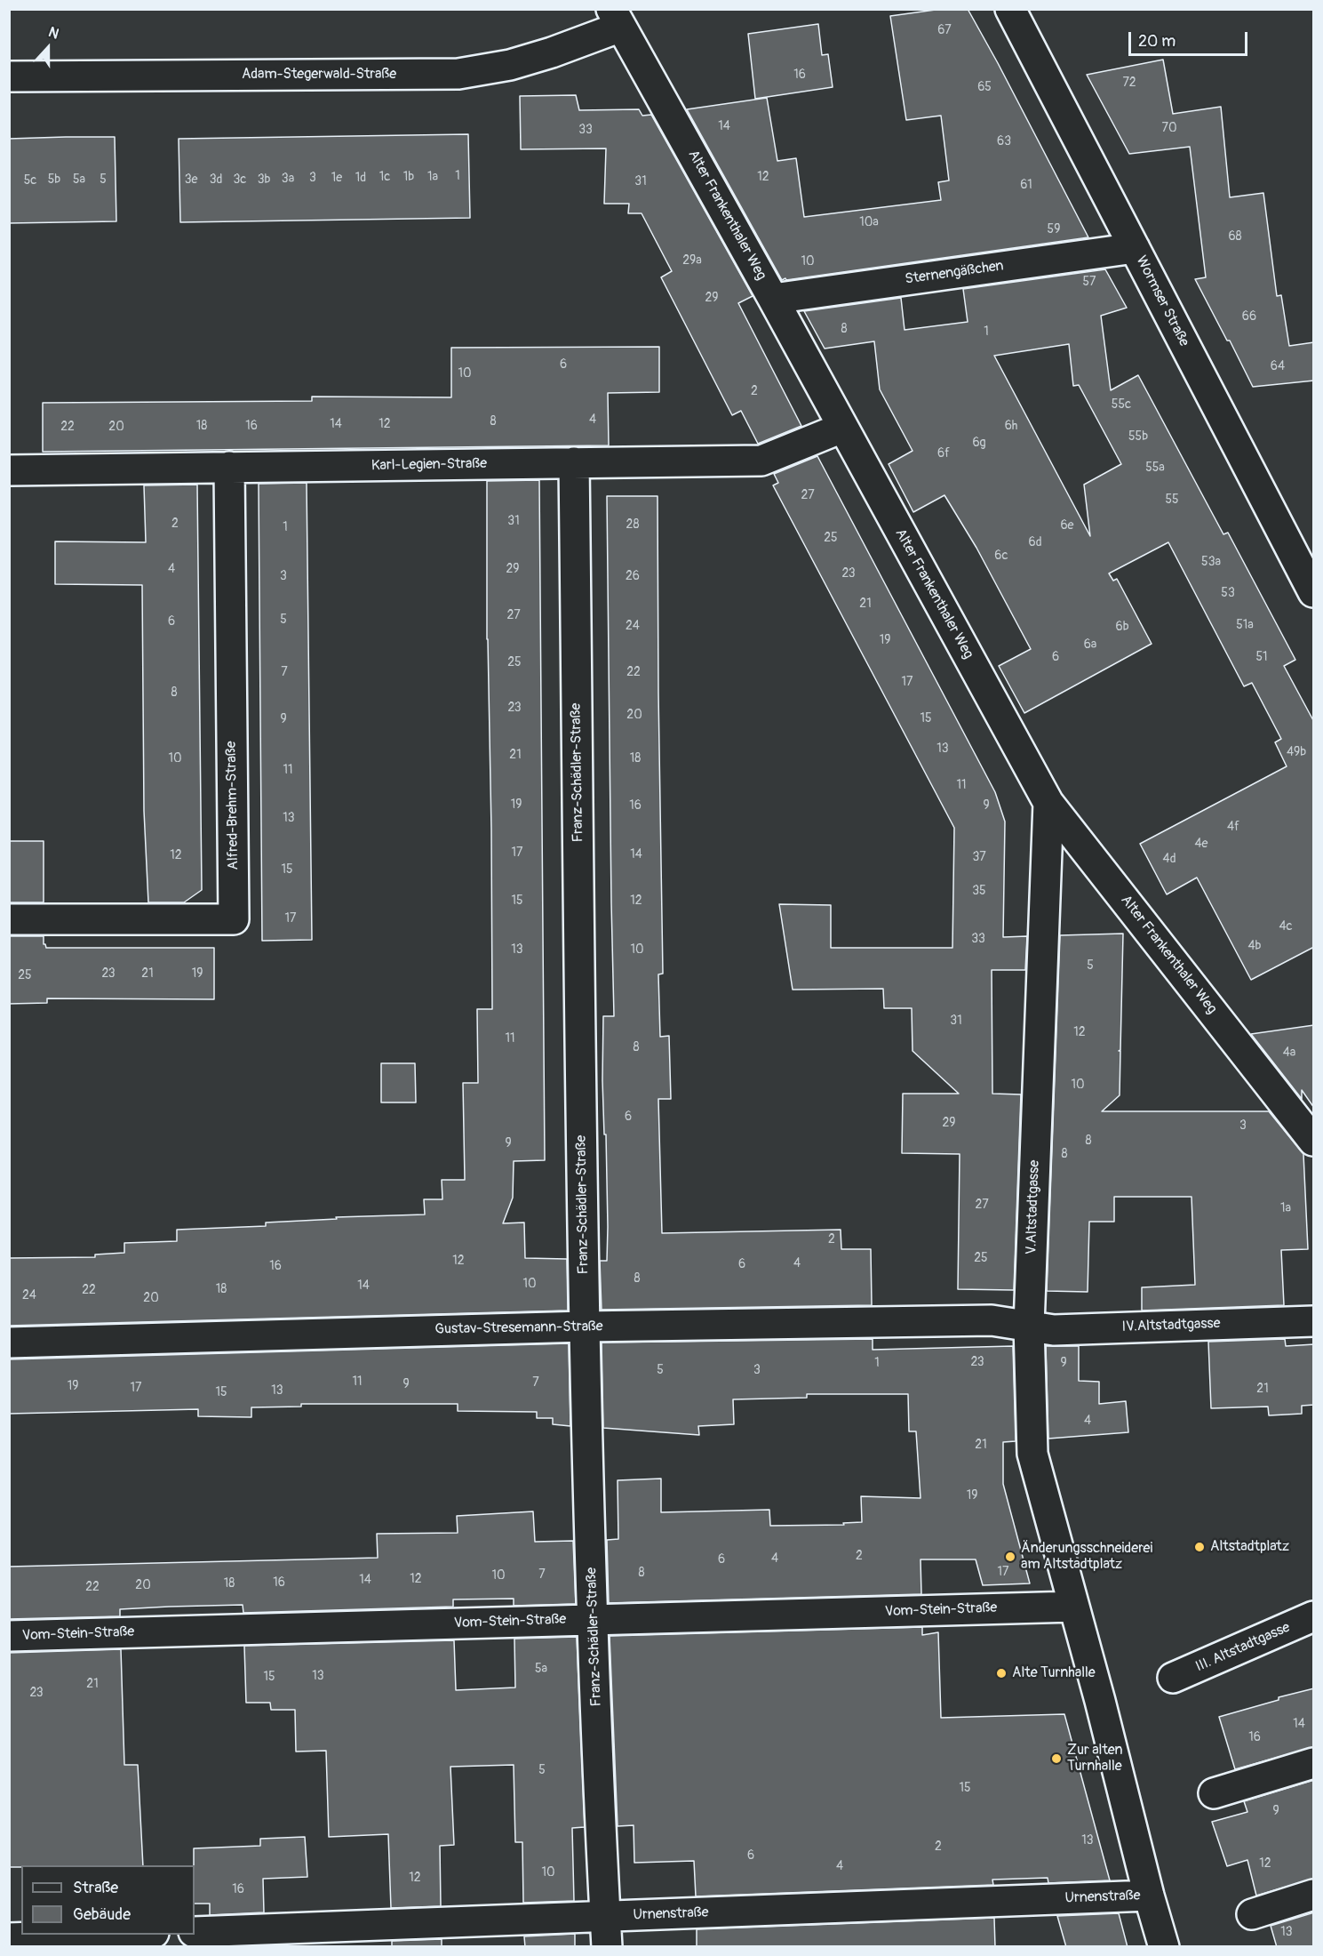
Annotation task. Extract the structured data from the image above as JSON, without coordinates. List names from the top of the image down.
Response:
{
  "streets": {
    "street": [
      "Adam-Stegerwald-Straße",
      "Alter Frankenthaler Weg",
      "Sternengäßchen",
      "Wormser Straße",
      "Karl-Legien-Straße",
      "Franz-Schädler-Straße",
      "Alfred-Brehm-Straße",
      "V.Altstadtgasse",
      "IV.Altstadtgasse",
      "Gustav-Stresemann-Straße",
      "Vom-Stein-Straße",
      "III. Altstadtgasse",
      "Urnenstraße"
    ]
  },
  "crossings": [
    ["Adam-Stegerwald-Straße", "Alter Frankenthaler Weg"],
    ["Alter Frankenthaler Weg", "Sternengäßchen"],
    ["Alter Frankenthaler Weg", "Karl-Legien-Straße"],
    ["Alter Frankenthaler Weg", "V.Altstadtgasse"],
    ["Sternengäßchen", "Wormser Straße"],
    ["Karl-Legien-Straße", "Franz-Schädler-Straße"],
    ["Karl-Legien-Straße", "Alfred-Brehm-Straße"],
    ["Franz-Schädler-Straße", "Gustav-Stresemann-Straße"],
    ["Franz-Schädler-Straße", "Vom-Stein-Straße"],
    ["Franz-Schädler-Straße", "Urnenstraße"],
    ["V.Altstadtgasse", "IV.Altstadtgasse"],
    ["V.Altstadtgasse", "Gustav-Stresemann-Straße"],
    ["V.Altstadtgasse", "Vom-Stein-Straße"],
    ["IV.Altstadtgasse", "Gustav-Stresemann-Straße"]
  ],
  "places": [
    "Altstadtplatz",
    "Änderungsschneiderei am Altstadtplatz",
    "Alte Turnhalle",
    "Zur alten Turnhalle"
  ],
  "house_numbers": [
    "67",
    "16",
    "72",
    "65",
    "14",
    "70",
    "33",
    "63",
    "1",
    "1c",
    "1b",
    "1a",
    "12",
    "3",
    "1e",
    "1d",
    "3a",
    "5b",
    "5a",
    "5",
    "3e",
    "3d",
    "3c",
    "3b",
    "5c",
    "31",
    "61",
    "10a",
    "59",
    "68",
    "29a",
    "10",
    "57",
    "29",
    "66",
    "8",
    "1",
    "6",
    "64",
    "10",
    "2",
    "55c",
    "4",
    "8",
    "14",
    "12",
    "18",
    "16",
    "6h",
    "22",
    "20",
    "55b",
    "6g",
    "6f",
    "55a",
    "27",
    "55",
    "31",
    "2",
    "28",
    "6e",
    "1",
    "25",
    "6d",
    "6c",
    "53a",
    "4",
    "29",
    "23",
    "3",
    "26",
    "53",
    "21",
    "27",
    "5",
    "6",
    "51a",
    "24",
    "6b",
    "19",
    "6a",
    "6",
    "51",
    "25",
    "7",
    "22",
    "17",
    "8",
    "23",
    "20",
    "15",
    "9",
    "13",
    "49b",
    "21",
    "10",
    "18",
    "11",
    "11",
    "19",
    "16",
    "9",
    "13",
    "4f",
    "4e",
    "17",
    "14",
    "12",
    "37",
    "4d",
    "15",
    "35",
    "15",
    "12",
    "17",
    "4c",
    "33",
    "4b",
    "13",
    "10",
    "5",
    "23",
    "21",
    "19",
    "25",
    "31",
    "12",
    "11",
    "8",
    "4a",
    "10",
    "6",
    "29",
    "3",
    "8",
    "9",
    "8",
    "27",
    "1a",
    "2",
    "25",
    "12",
    "4",
    "6",
    "16",
    "8",
    "10",
    "14",
    "18",
    "22",
    "24",
    "20",
    "23",
    "1",
    "9",
    "5",
    "3",
    "11",
    "7",
    "9",
    "19",
    "17",
    "21",
    "13",
    "15",
    "4",
    "21",
    "19",
    "2",
    "4",
    "6",
    "17",
    "8",
    "7",
    "10",
    "12",
    "14",
    "16",
    "18",
    "20",
    "22",
    "5a",
    "13",
    "15",
    "21",
    "23",
    "14",
    "16",
    "5",
    "15",
    "9",
    "13",
    "2",
    "6",
    "12",
    "4",
    "10",
    "12",
    "16",
    "13"
  ],
  "legend": ["Straße", "Gebäude"],
  "scale_bar": "20 m",
  "north": "top"
}
